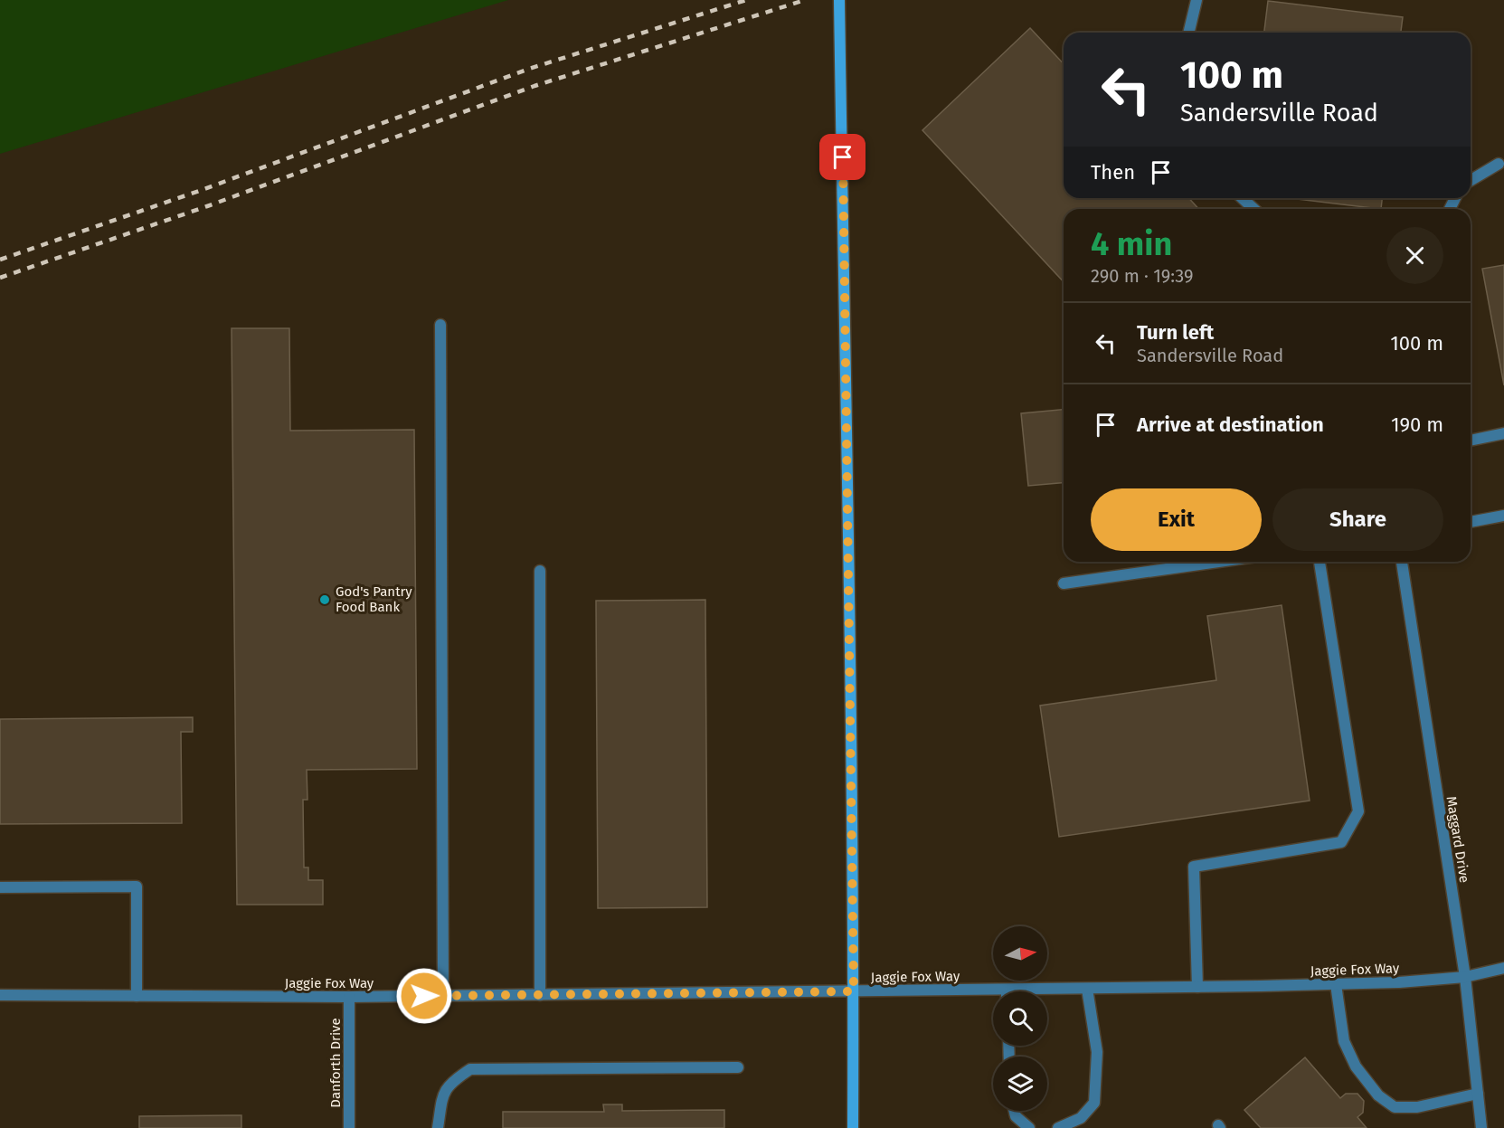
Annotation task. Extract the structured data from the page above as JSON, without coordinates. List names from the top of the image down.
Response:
{
  "streets": {
    "street": ["Maggard Drive", "Jaggie Fox Way", "Danforth Drive"]
  },
  "crossings": [
    ["Maggard Drive", "Jaggie Fox Way"],
    ["Jaggie Fox Way", "Danforth Drive"]
  ],
  "places": ["God's Pantry Food Bank"],
  "north": "right",
  "page": {
    "turn": ["100 m", "Sandersville Road"],
    "then": "Then",
    "heading": ["4 min", "290 m · 19:39"],
    "list": [
      {
        "name": "Turn left",
        "note": "Sandersville Road",
        "value": "100 m"
      },
      {
        "name": "Arrive at destination",
        "value": "190 m"
      }
    ],
    "buttons": ["Exit", "Share"]
  }
}
